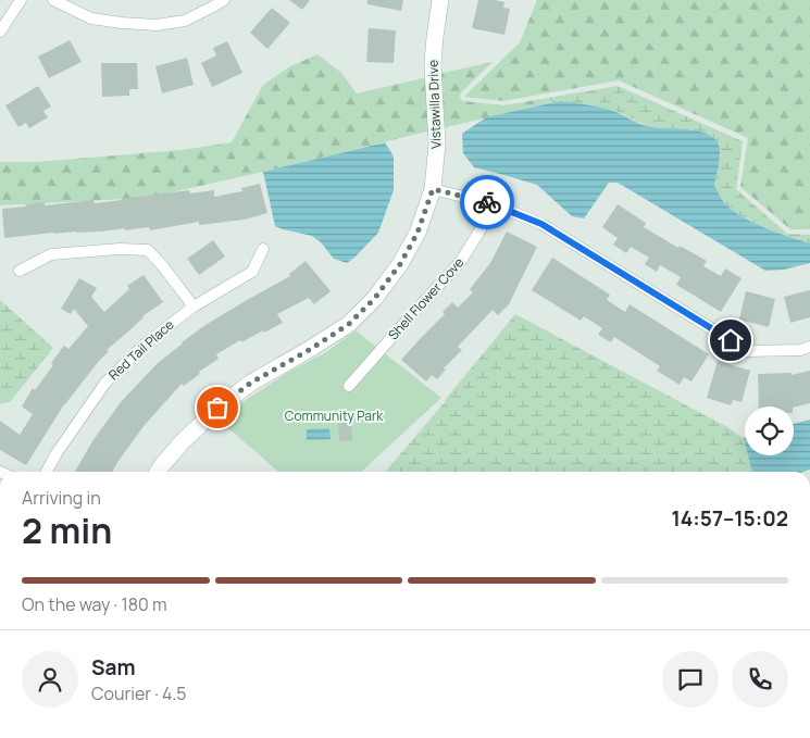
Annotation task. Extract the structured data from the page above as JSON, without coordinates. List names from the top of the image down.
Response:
{
  "streets": {
    "street": ["Vistawilla Drive", "Shell Flower Cove", "Red Tail Place"]
  },
  "parks": ["Community Park"],
  "page": {
    "heading": ["2 min", "Arriving in", "14:57–15:02"],
    "panel": ["Sam", "Courier · 4.5"],
    "bar": "On the way · 180 m"
  }
}
